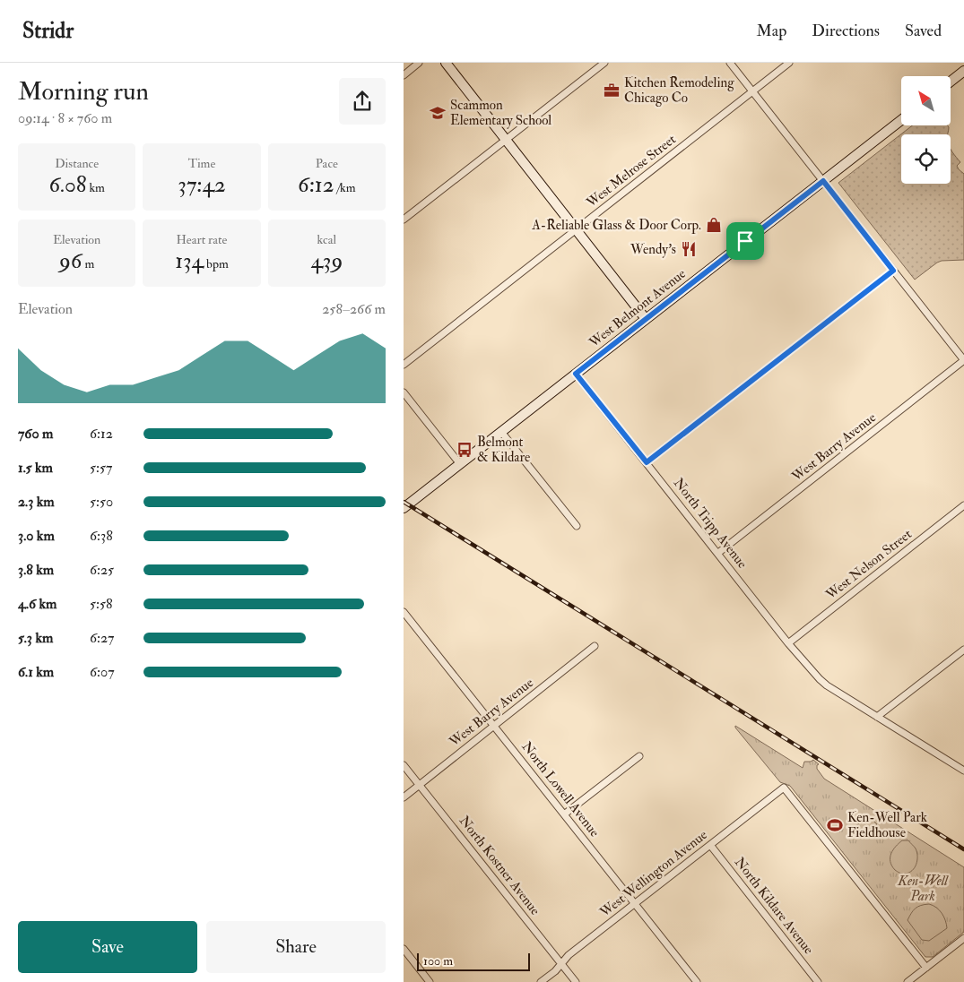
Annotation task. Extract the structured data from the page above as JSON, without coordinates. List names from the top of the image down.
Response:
{
  "streets": {
    "main road": ["West Belmont Avenue"],
    "street": [
      "West Melrose Street",
      "West Barry Avenue",
      "North Tripp Avenue",
      "West Nelson Street",
      "North Lowell Avenue",
      "North Kostner Avenue",
      "West Wellington Avenue",
      "North Kildare Avenue"
    ]
  },
  "crossings": [
    ["West Belmont Avenue", "North Tripp Avenue"],
    ["West Barry Avenue", "North Tripp Avenue"],
    ["West Barry Avenue", "North Lowell Avenue"],
    ["West Barry Avenue", "North Kostner Avenue"],
    ["North Tripp Avenue", "West Nelson Street"],
    ["North Lowell Avenue", "West Wellington Avenue"],
    ["North Kostner Avenue", "West Wellington Avenue"],
    ["West Wellington Avenue", "North Kildare Avenue"]
  ],
  "parks": ["Ken-Well Park"],
  "places": {
    "office": ["Kitchen Remodeling Chicago Co"],
    "school or university": ["Scammon Elementary School"],
    "shop": ["A-Reliable Glass & Door Corp."],
    "restaurant": ["Wendy's"],
    "bus stop": ["Belmont & Kildare"],
    "sports": ["Ken-Well Park Fieldhouse"]
  },
  "scale_bar": "100 m",
  "north": "top left",
  "page": {
    "header": "Stridr",
    "nav": ["Map", "Directions", "Saved"],
    "heading": ["Morning run", "09:14 · 8 × 760 m"],
    "stats": [
      ["Distance", "6.08 km"],
      ["Time", "37:42"],
      ["Pace", "6:12 /km"],
      ["Elevation", "96 m"],
      ["Heart rate", "134 bpm"],
      ["kcal", "439"]
    ],
    "chart": ["Elevation", "258–266 m"],
    "list": [
      {
        "name": "760 m",
        "note": "6:12"
      },
      {
        "name": "1.5 km",
        "note": "5:57"
      },
      {
        "name": "2.3 km",
        "note": "5:50"
      },
      {
        "name": "3.0 km",
        "note": "6:38"
      },
      {
        "name": "3.8 km",
        "note": "6:25"
      },
      {
        "name": "4.6 km",
        "note": "5:58"
      },
      {
        "name": "5.3 km",
        "note": "6:27"
      },
      {
        "name": "6.1 km",
        "note": "6:07"
      }
    ],
    "buttons": ["Save", "Share"],
    "scale": "100 m"
  }
}
